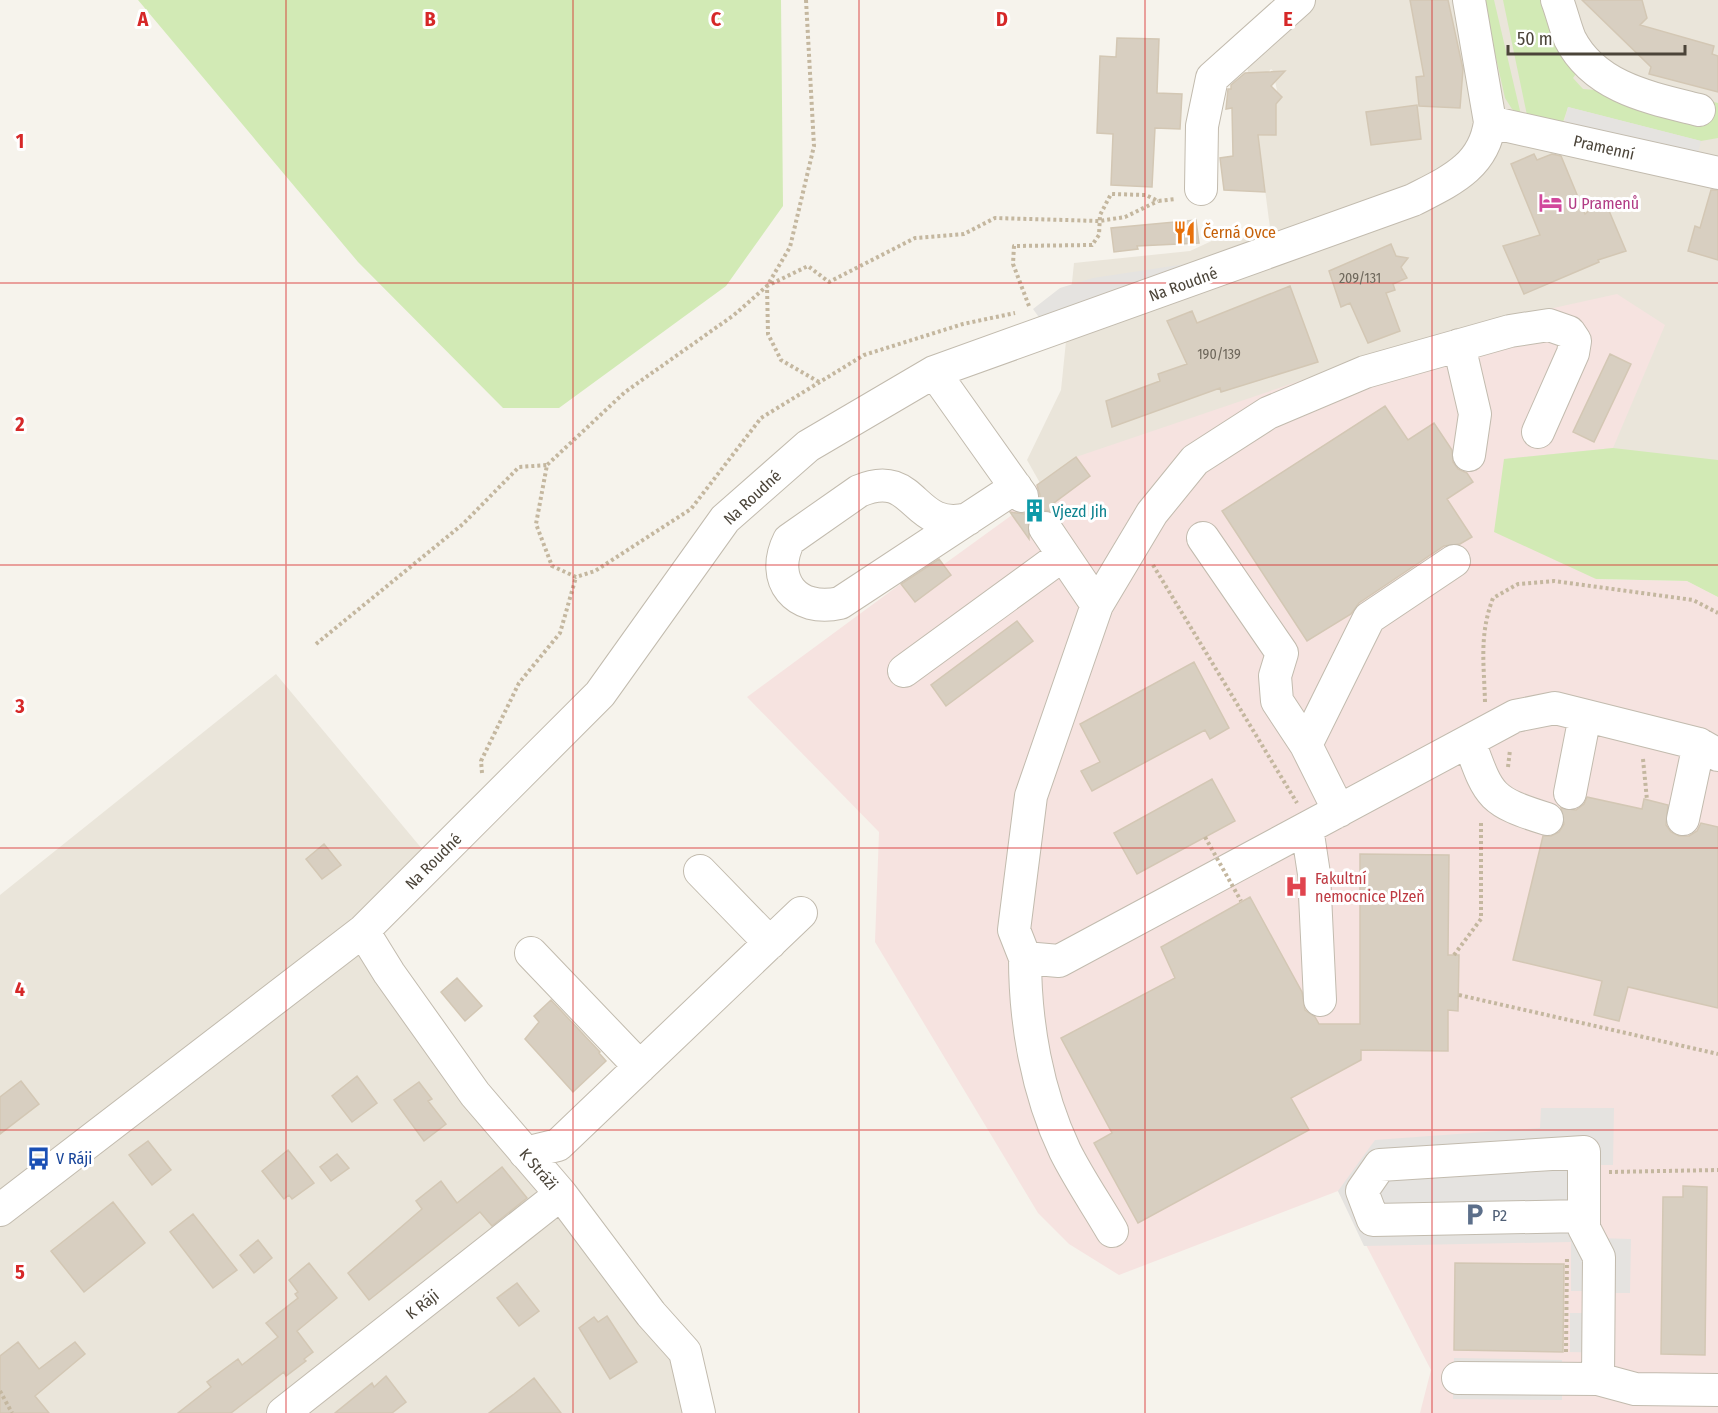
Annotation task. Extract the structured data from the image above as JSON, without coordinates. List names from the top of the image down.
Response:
{
  "streets": {
    "street": [
      "Pramenní",
      "Na Roudné",
      "K Stráži",
      "K Ráji"
    ]
  },
  "crossings": [
    ["Pramenní", "Na Roudné"],
    ["Na Roudné", "K Stráži"],
    ["K Stráži", "K Ráji"]
  ],
  "places": {
    "hotel": ["U Pramenů"],
    "restaurant": ["Černá Ovce"],
    "building": ["Vjezd Jih"],
    "hospital": ["Fakultní nemocnice Plzeň"],
    "bus stop": ["V Ráji"],
    "parking": ["P2"]
  },
  "house_numbers": ["209/131", "190/139"],
  "scale_bar": "50 m",
  "grid": {
    "columns": [
      "A",
      "B",
      "C",
      "D",
      "E"
    ],
    "rows": [
      "1",
      "2",
      "3",
      "4",
      "5"
    ]
  }
}
